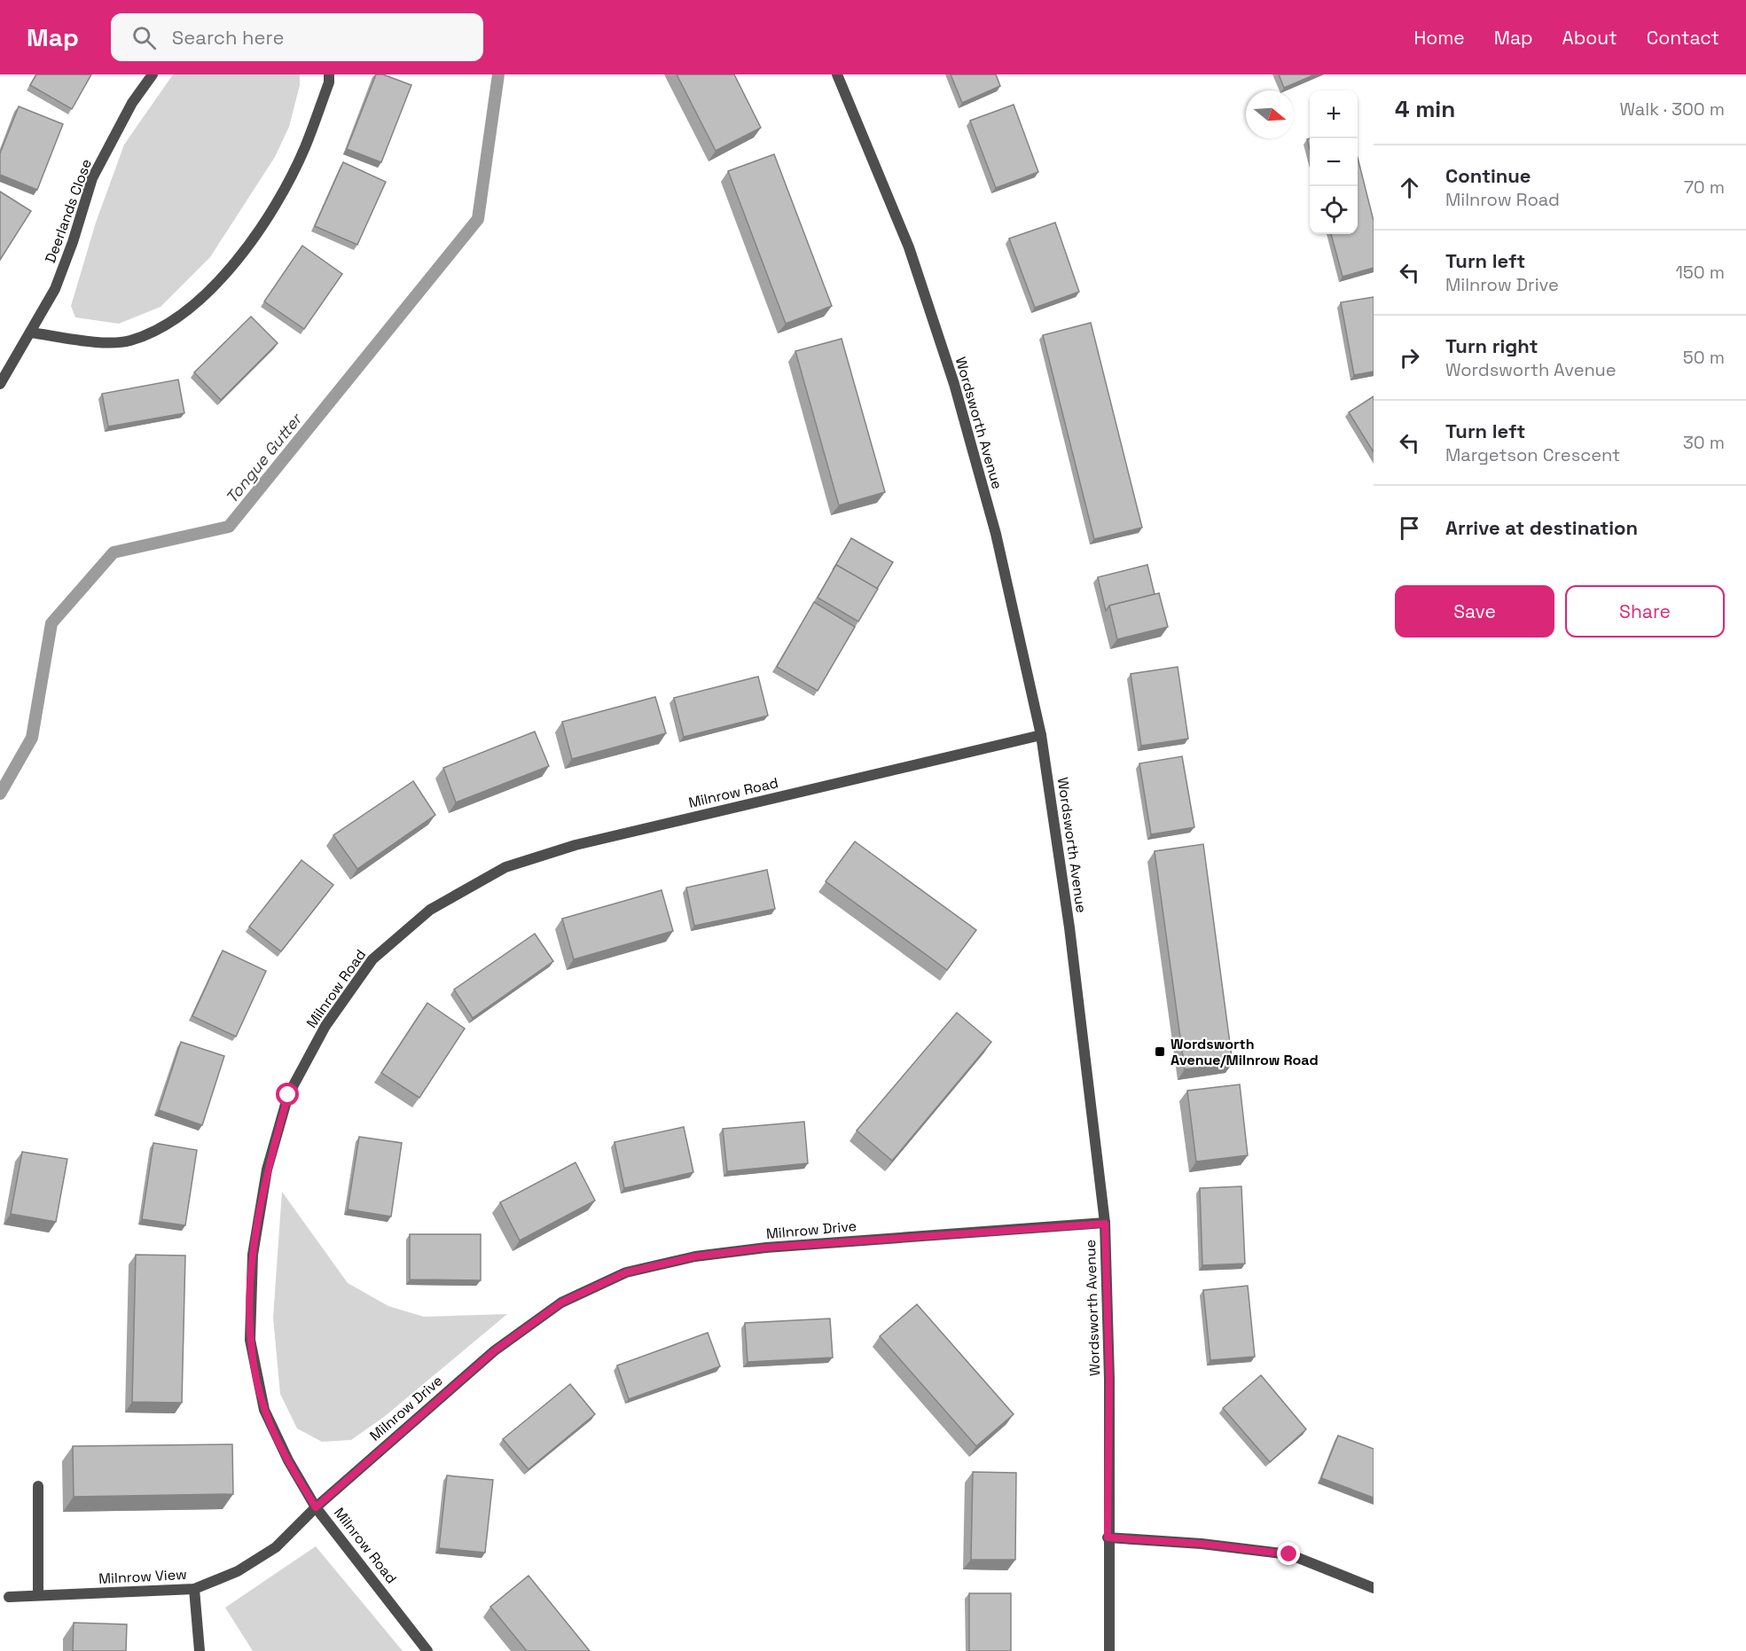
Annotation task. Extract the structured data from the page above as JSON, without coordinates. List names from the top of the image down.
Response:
{
  "streets": {
    "street": [
      "Deerlands Close",
      "Wordsworth Avenue",
      "Milnrow Road",
      "Milnrow Drive",
      "Milnrow View"
    ]
  },
  "crossings": [
    ["Wordsworth Avenue", "Milnrow Road"],
    ["Wordsworth Avenue", "Milnrow Drive"],
    ["Milnrow Road", "Milnrow Drive"],
    ["Milnrow Road", "Milnrow View"],
    ["Milnrow Drive", "Milnrow View"]
  ],
  "water": ["Tongue Gutter"],
  "places": {
    "transit": ["Wordsworth Avenue/Milnrow Road"]
  },
  "north": "right",
  "page": {
    "header": "Map",
    "search": "Search here",
    "nav": [
      "Home",
      "Map",
      "About",
      "Contact"
    ],
    "heading": ["4 min", "Walk · 300 m"],
    "map_buttons": ["+", "−"],
    "list": [
      ["Continue", "Milnrow Road", "70 m"],
      ["Turn left", "Milnrow Drive", "150 m"],
      ["Turn right", "Wordsworth Avenue", "50 m"],
      ["Turn left", "Margetson Crescent", "30 m"],
      "Arrive at destination"
    ],
    "buttons": ["Save", "Share"]
  }
}
